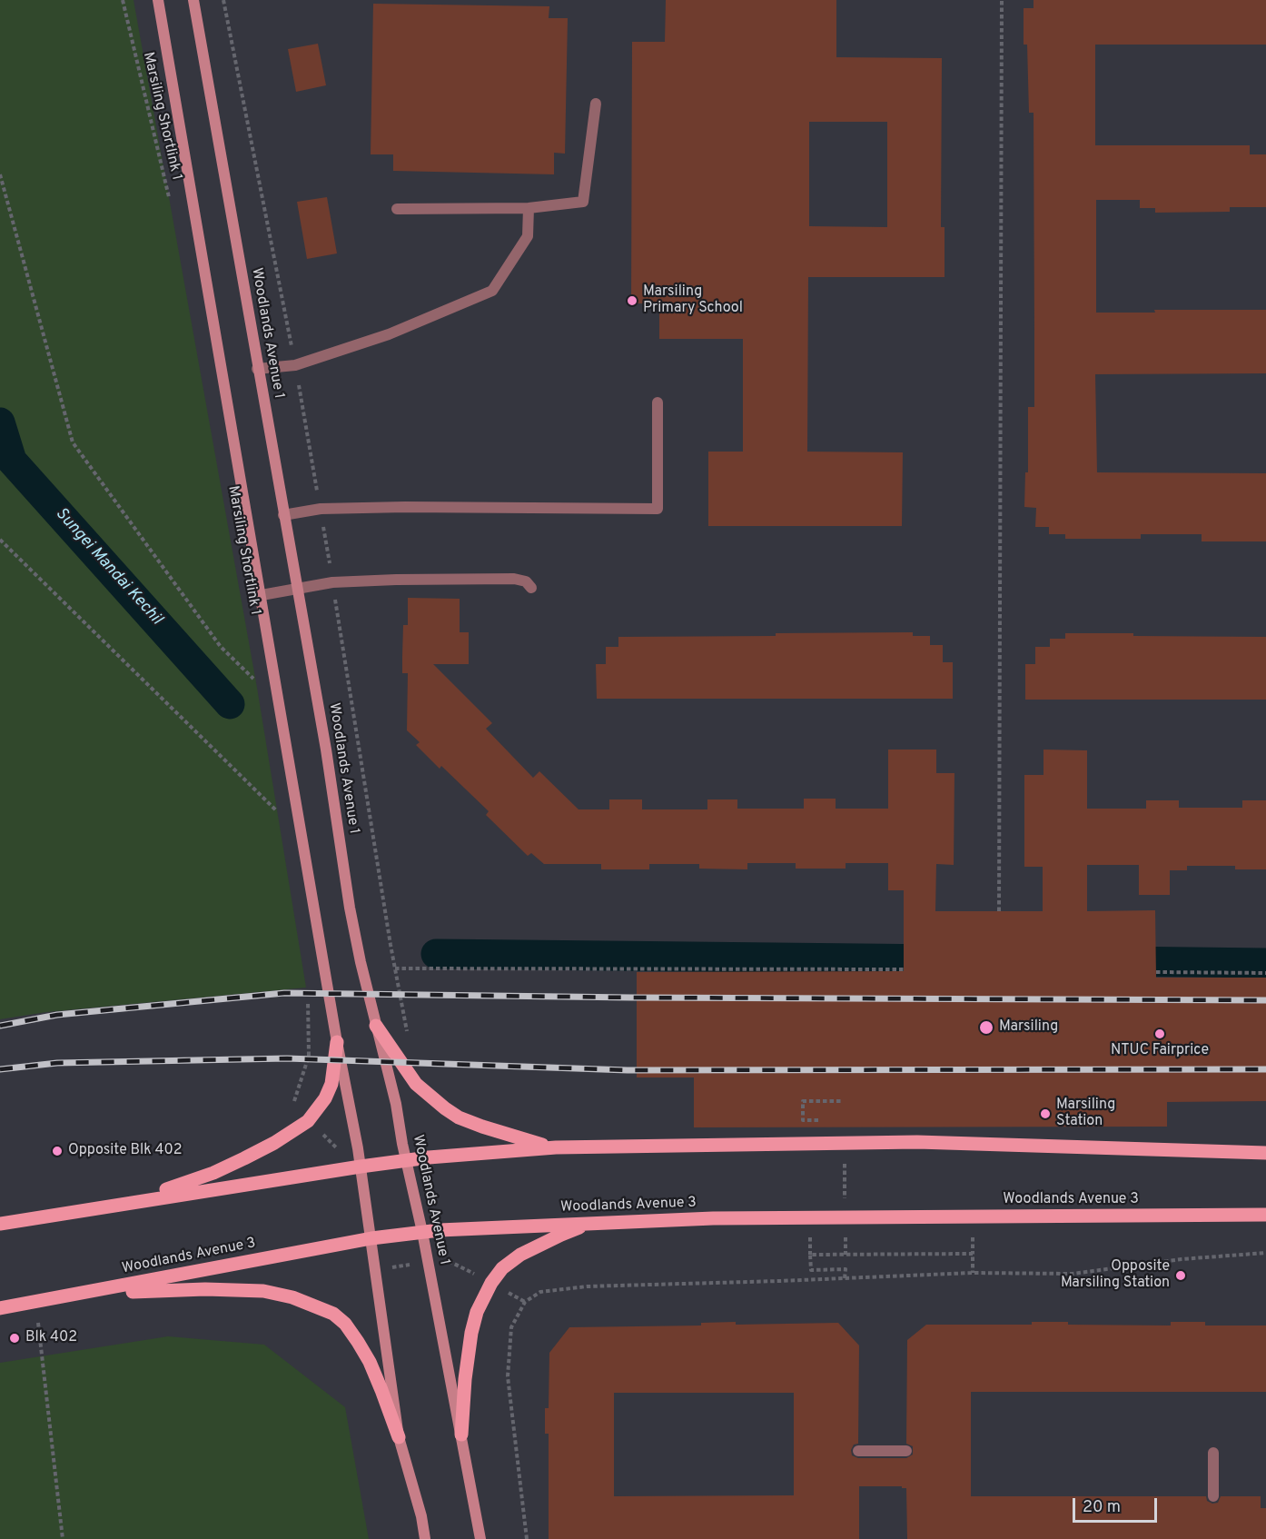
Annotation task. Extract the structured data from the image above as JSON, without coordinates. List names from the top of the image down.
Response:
{
  "streets": {
    "main road": ["Woodlands Avenue 1", "Woodlands Avenue 3"],
    "path": ["Marsiling Shortlink 1"]
  },
  "crossings": [
    ["Woodlands Avenue 1", "Woodlands Avenue 3"]
  ],
  "water": ["Sungei Mandai Kechil"],
  "places": [
    "Marsiling Primary School",
    "Marsiling",
    "NTUC Fairprice",
    "Marsiling Station",
    "Opposite Blk 402",
    "Opposite Marsiling Station",
    "Blk 402"
  ],
  "scale_bar": "20 m"
}
